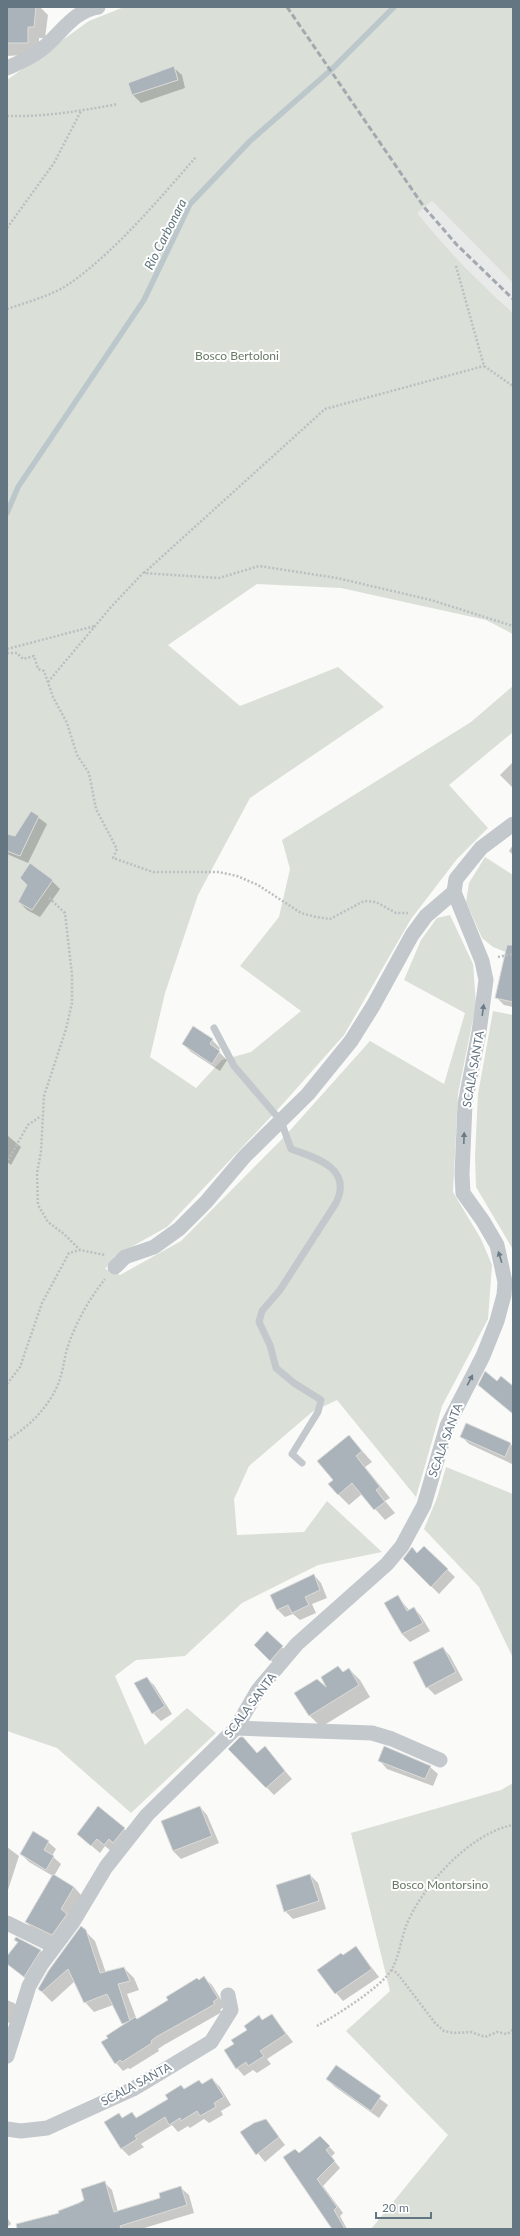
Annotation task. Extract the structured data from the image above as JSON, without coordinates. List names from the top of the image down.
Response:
{
  "streets": {
    "street": ["SCALA SANTA"]
  },
  "one_way": ["SCALA SANTA"],
  "water": ["Rio Carbonara"],
  "parks": ["Bosco Bertoloni", "Bosco Montorsino"],
  "scale_bar": "20 m"
}
